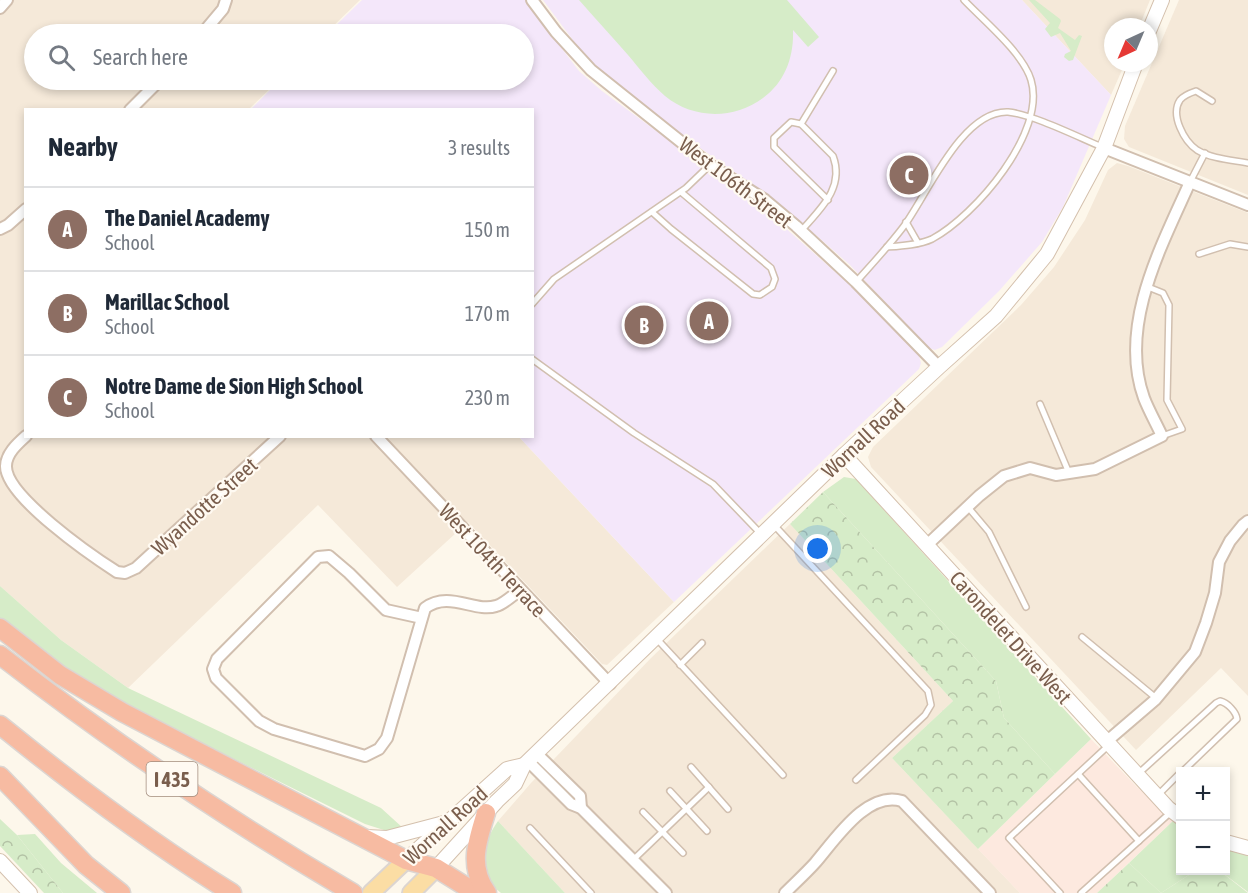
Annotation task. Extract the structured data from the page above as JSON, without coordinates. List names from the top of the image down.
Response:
{
  "streets": {
    "highway": ["I 435"],
    "main road": ["Wornall Road", "Carondelet Drive West"],
    "street": ["West 106th Street", "Wyandotte Street", "West 104th Terrace"]
  },
  "crossings": [
    ["West 106th Street", "Wornall Road"],
    ["Wornall Road", "West 104th Terrace"],
    ["Wornall Road", "Carondelet Drive West"]
  ],
  "north": "bottom left",
  "page": {
    "search": "Search here",
    "heading": ["Nearby", "3 results"],
    "pins": ["C", "A", "B"],
    "list": [
      {
        "mark": "A",
        "name": "The Daniel Academy",
        "note": "School",
        "value": "150 m"
      },
      {
        "mark": "B",
        "name": "Marillac School",
        "note": "School",
        "value": "170 m"
      },
      {
        "mark": "C",
        "name": "Notre Dame de Sion High School",
        "note": "School",
        "value": "230 m"
      }
    ],
    "map_buttons": ["+", "−"]
  }
}
